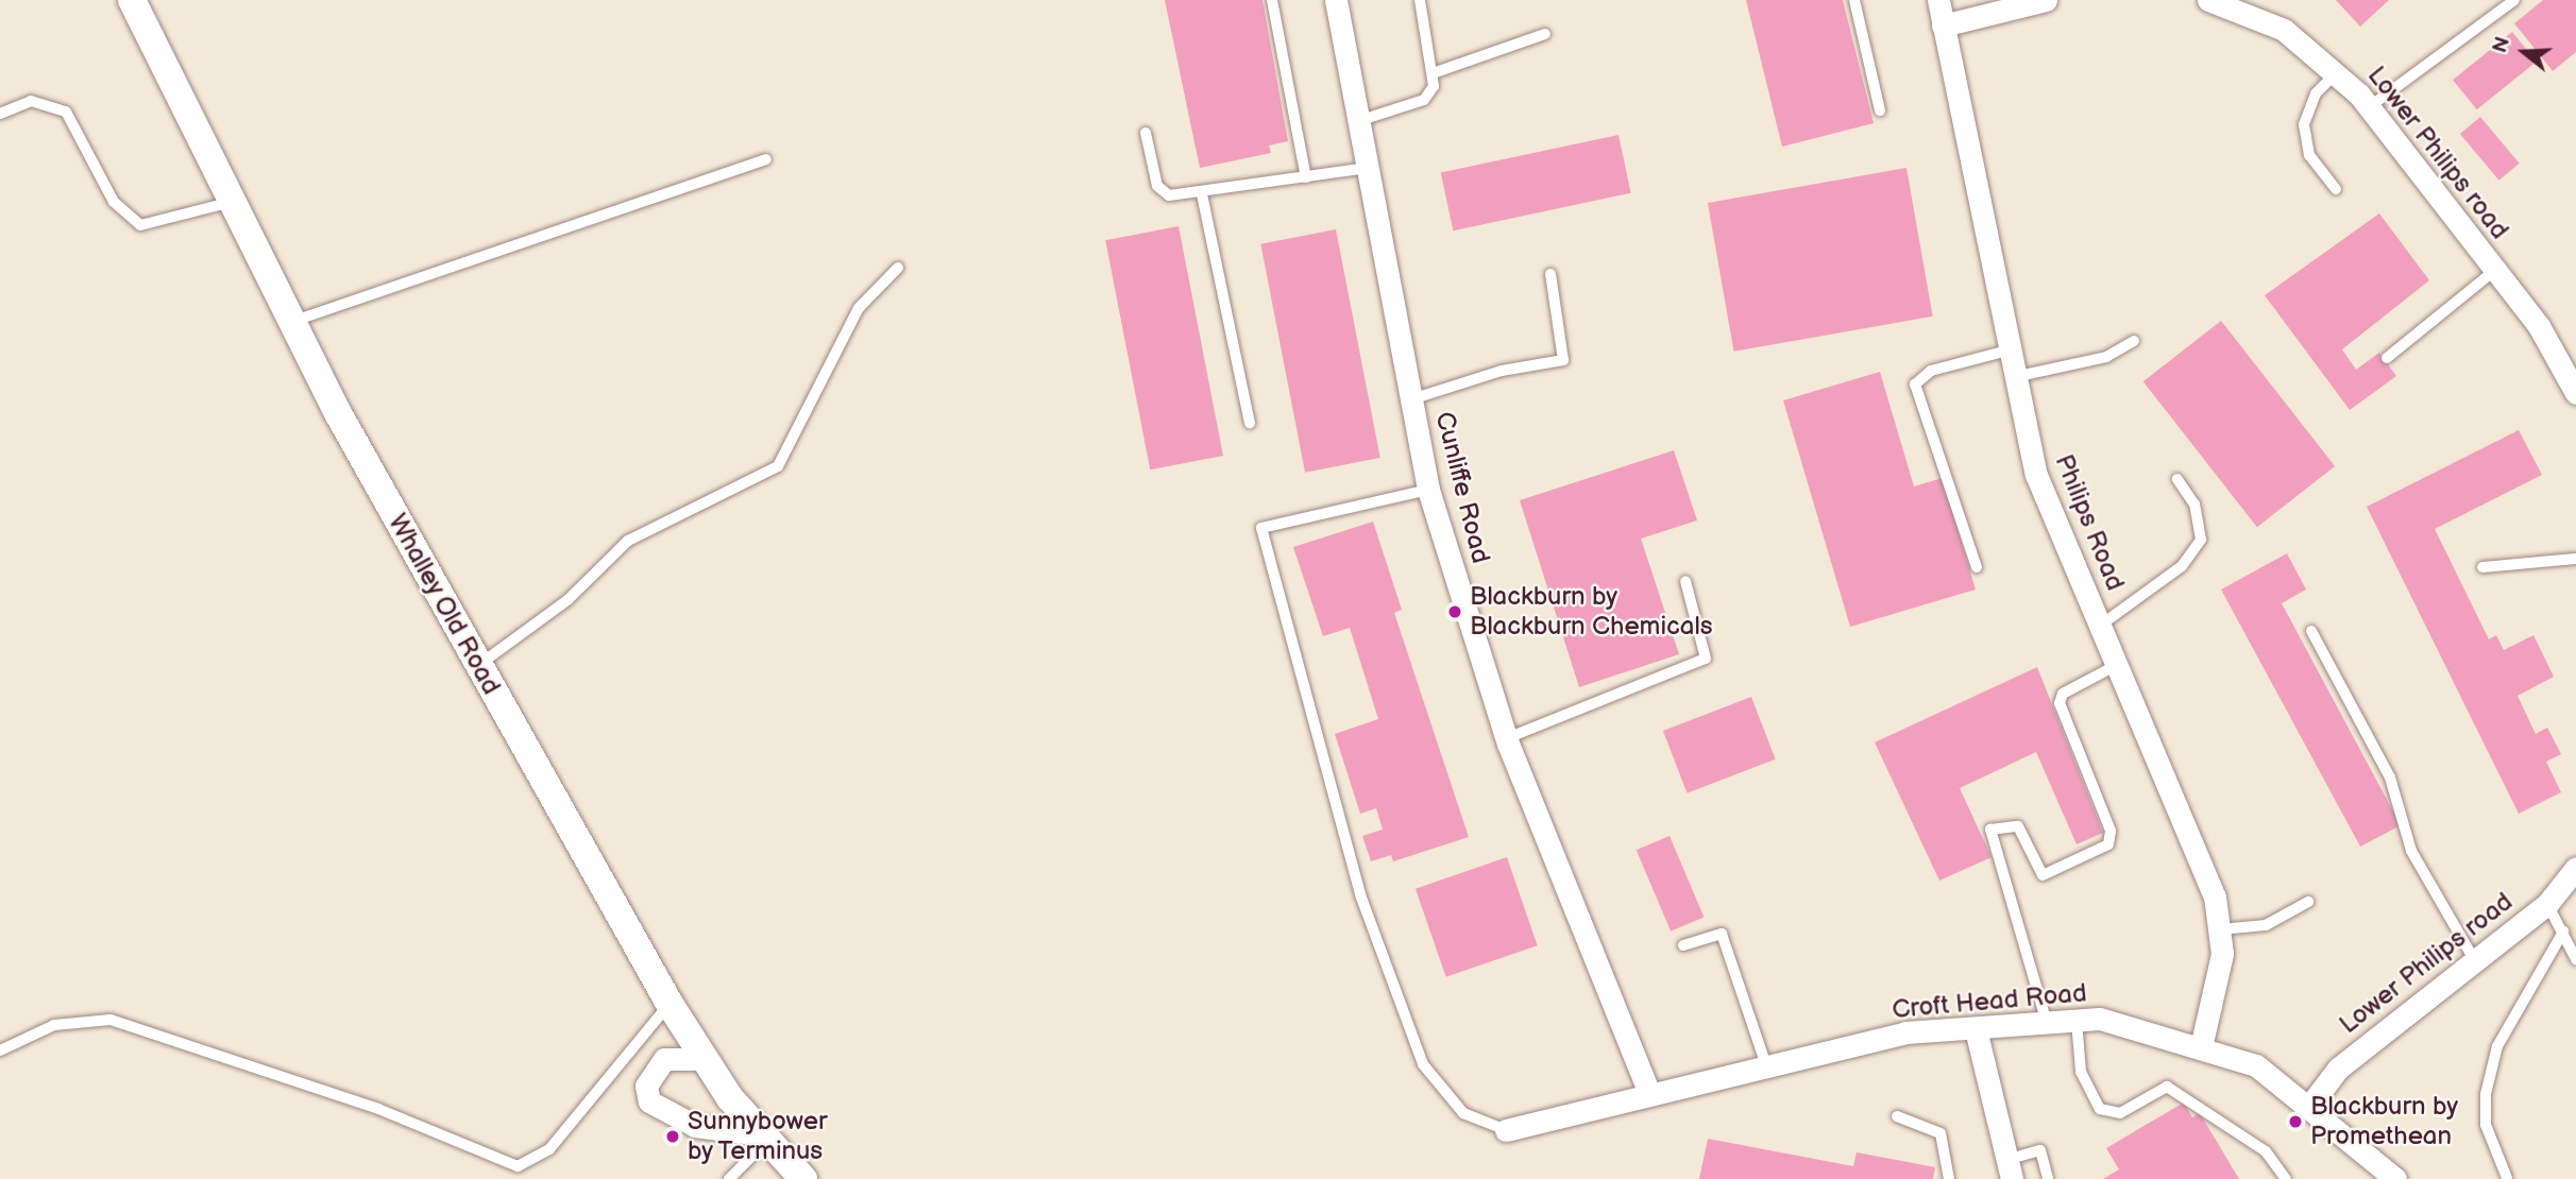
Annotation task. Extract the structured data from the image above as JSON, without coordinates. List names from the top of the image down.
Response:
{
  "streets": {
    "street": [
      "Lower Philips road",
      "Cunliffe Road",
      "Philips Road",
      "Whalley Old Road",
      "Croft Head Road"
    ]
  },
  "crossings": [
    ["Lower Philips road", "Croft Head Road"],
    ["Cunliffe Road", "Croft Head Road"],
    ["Philips Road", "Croft Head Road"]
  ],
  "places": ["Blackburn by Blackburn Chemicals", "Blackburn by Promethean", "Sunnybower by Terminus"],
  "north": "left"
}
